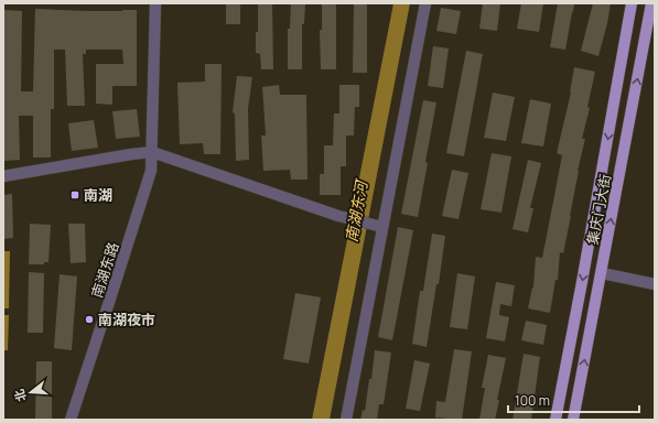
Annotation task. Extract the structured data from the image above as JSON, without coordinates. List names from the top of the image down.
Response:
{
  "streets": {
    "main road": ["集庆门大街"],
    "street": ["南湖东路"]
  },
  "water": ["南湖东河"],
  "places": {
    "transit": ["南湖"],
    "other": ["南湖夜市"]
  },
  "scale_bar": "100 m",
  "north": "left"
}
